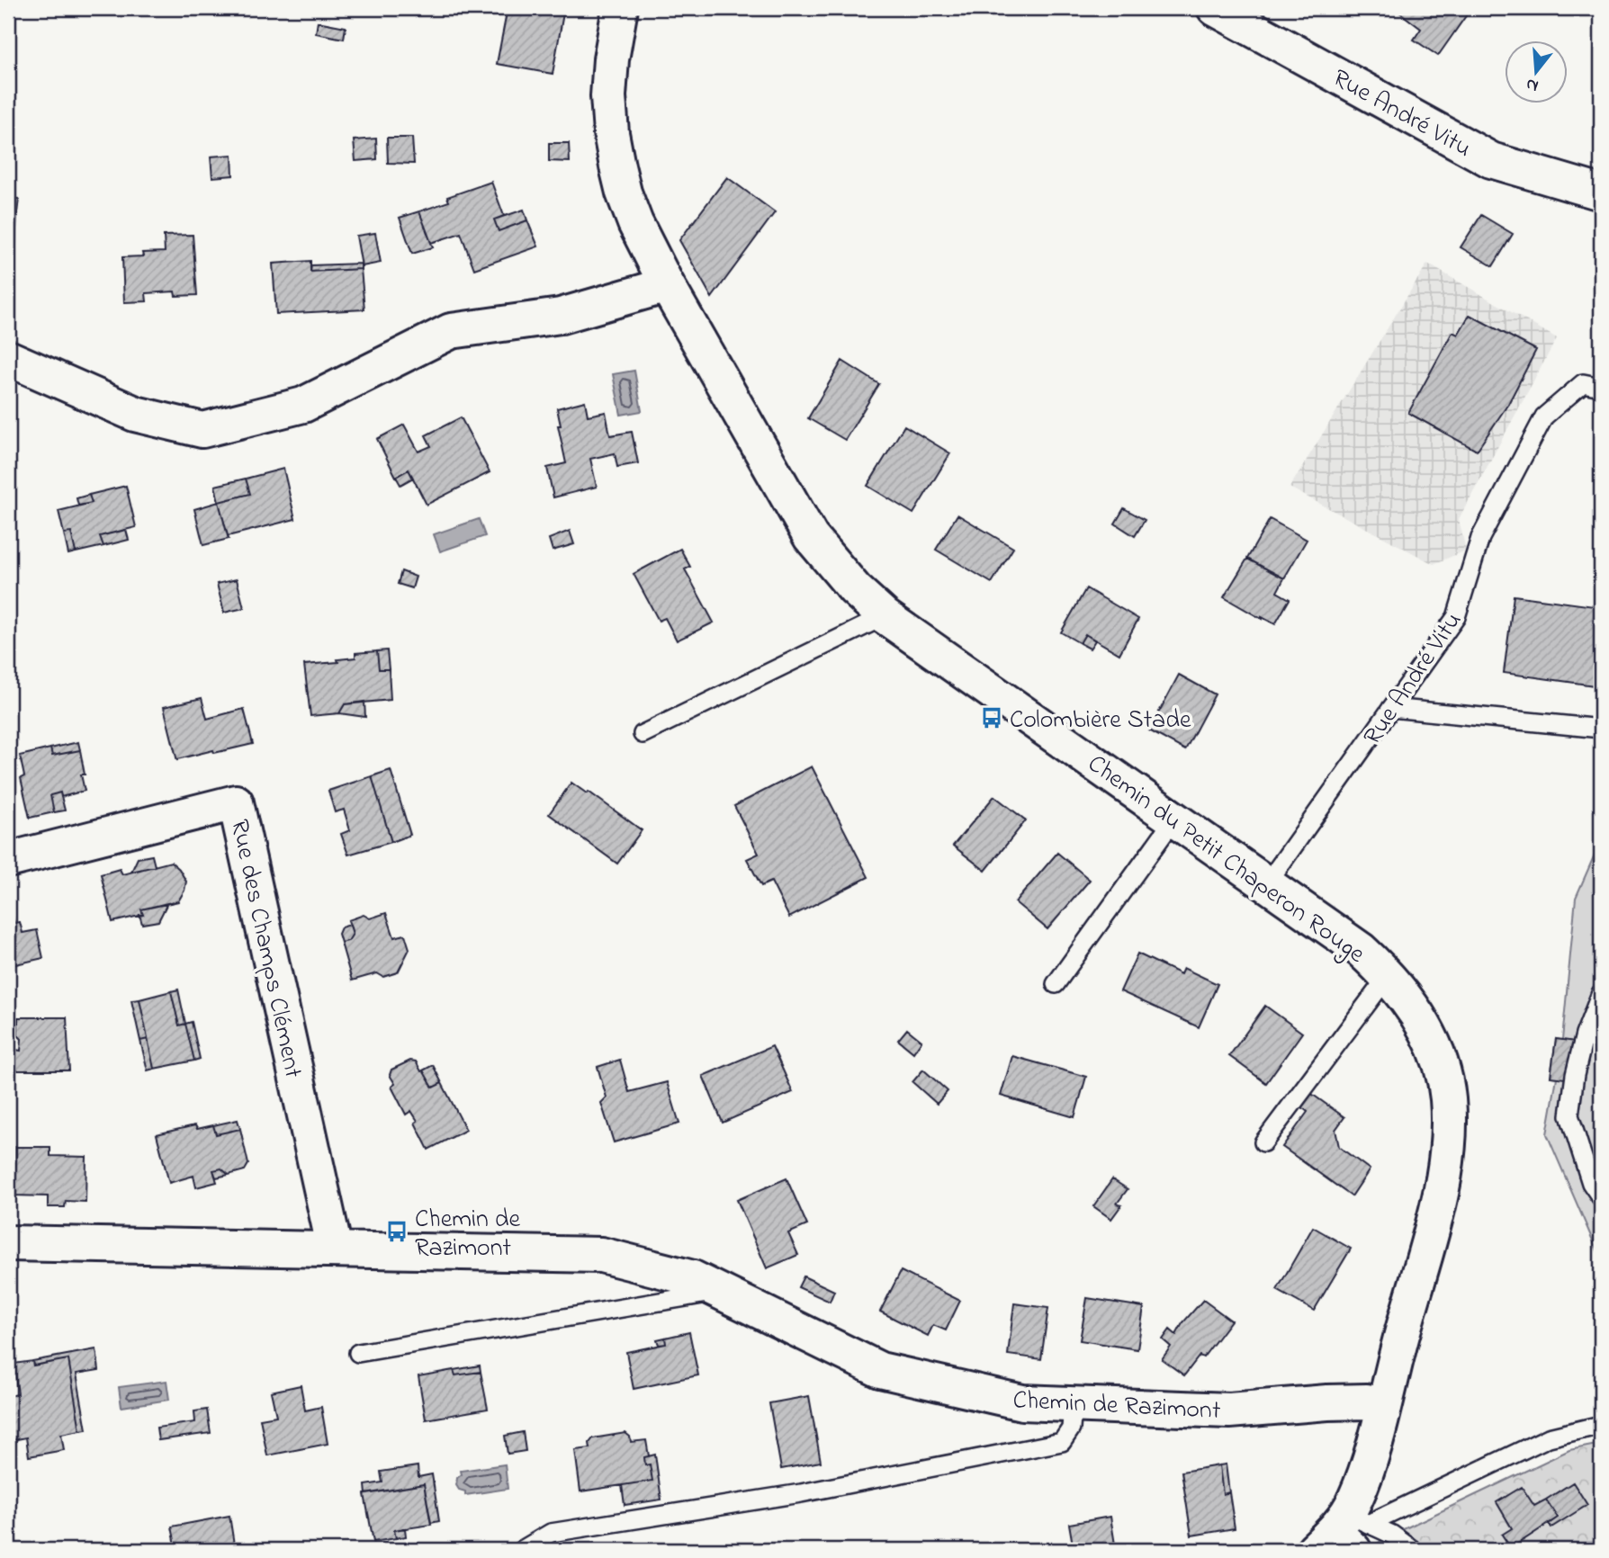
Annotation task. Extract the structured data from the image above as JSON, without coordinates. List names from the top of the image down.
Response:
{
  "streets": {
    "street": [
      "Rue André Vitu",
      "Chemin du Petit Chaperon Rouge",
      "Rue des Champs Clément",
      "Chemin de Razimont"
    ]
  },
  "crossings": [
    ["Rue André Vitu", "Chemin du Petit Chaperon Rouge"],
    ["Chemin du Petit Chaperon Rouge", "Chemin de Razimont"],
    ["Rue des Champs Clément", "Chemin de Razimont"]
  ],
  "places": {
    "bus stop": ["Colombière Stade", "Chemin de Razimont"]
  },
  "north": "bottom"
}
